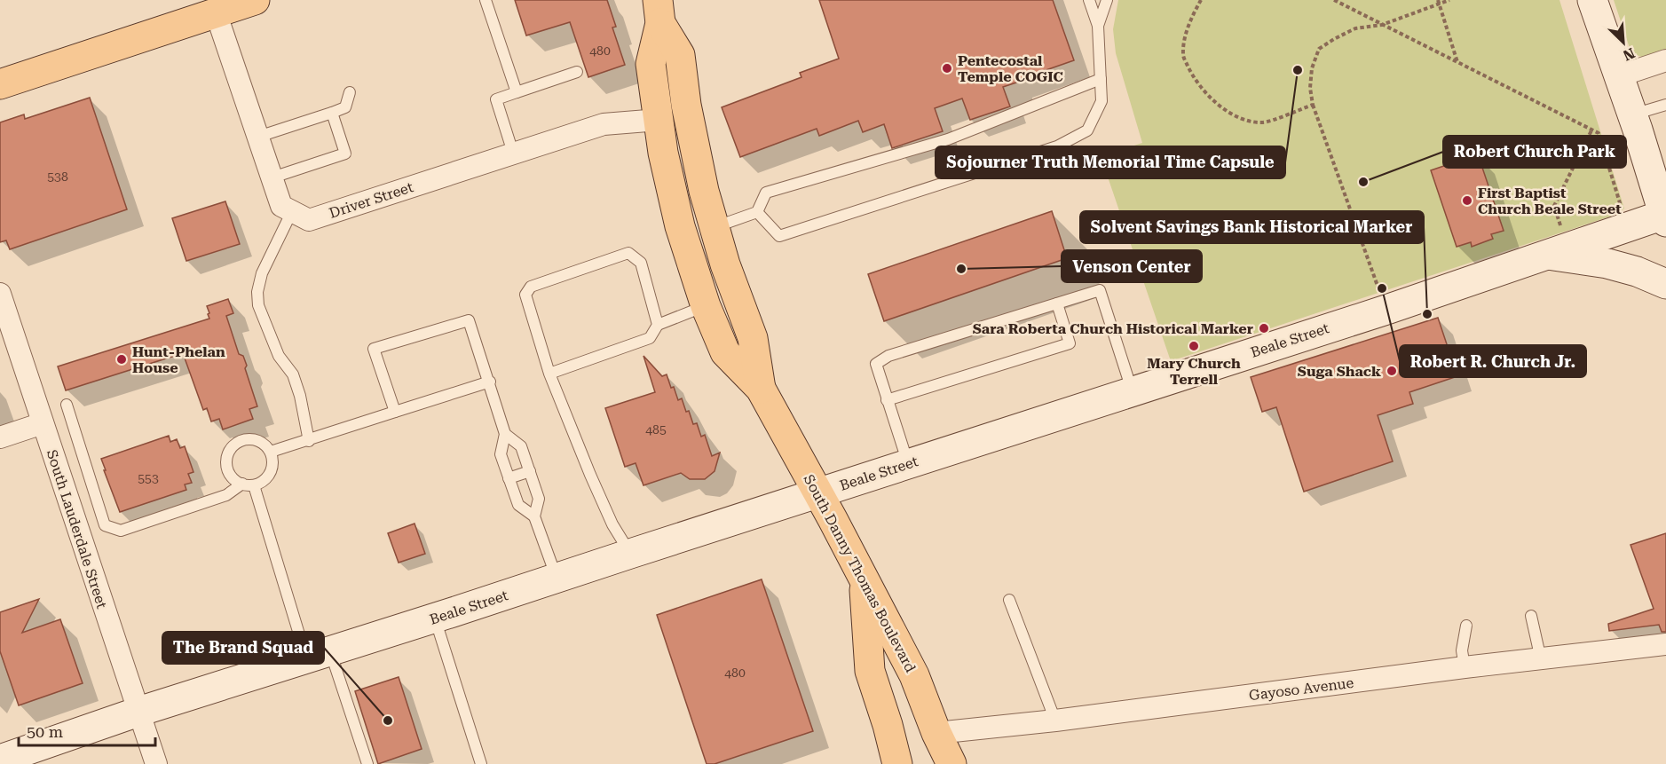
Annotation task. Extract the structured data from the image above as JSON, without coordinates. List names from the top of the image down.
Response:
{
  "streets": {
    "main road": ["South Danny Thomas Boulevard"],
    "street": [
      "Driver Street",
      "Beale Street",
      "South Lauderdale Street",
      "Gayoso Avenue"
    ]
  },
  "crossings": [
    ["Driver Street", "South Danny Thomas Boulevard"],
    ["Beale Street", "South Lauderdale Street"],
    ["Beale Street", "South Danny Thomas Boulevard"],
    ["South Danny Thomas Boulevard", "Gayoso Avenue"]
  ],
  "places": [
    "Pentecostal Temple COGIC",
    "Sojourner Truth Memorial Time Capsule",
    "Robert Church Park",
    "First Baptist Church Beale Street",
    "Venson Center",
    "Robert R. Church Jr.",
    "Solvent Savings Bank Historical Marker",
    "Sara Roberta Church Historical Marker",
    "Mary Church Terrell",
    "Hunt-Phelan House",
    "Suga Shack",
    "The Brand Squad"
  ],
  "house_numbers": [
    "480",
    "538",
    "485",
    "553",
    "480"
  ],
  "scale_bar": "50 m",
  "north": "bottom right"
}
